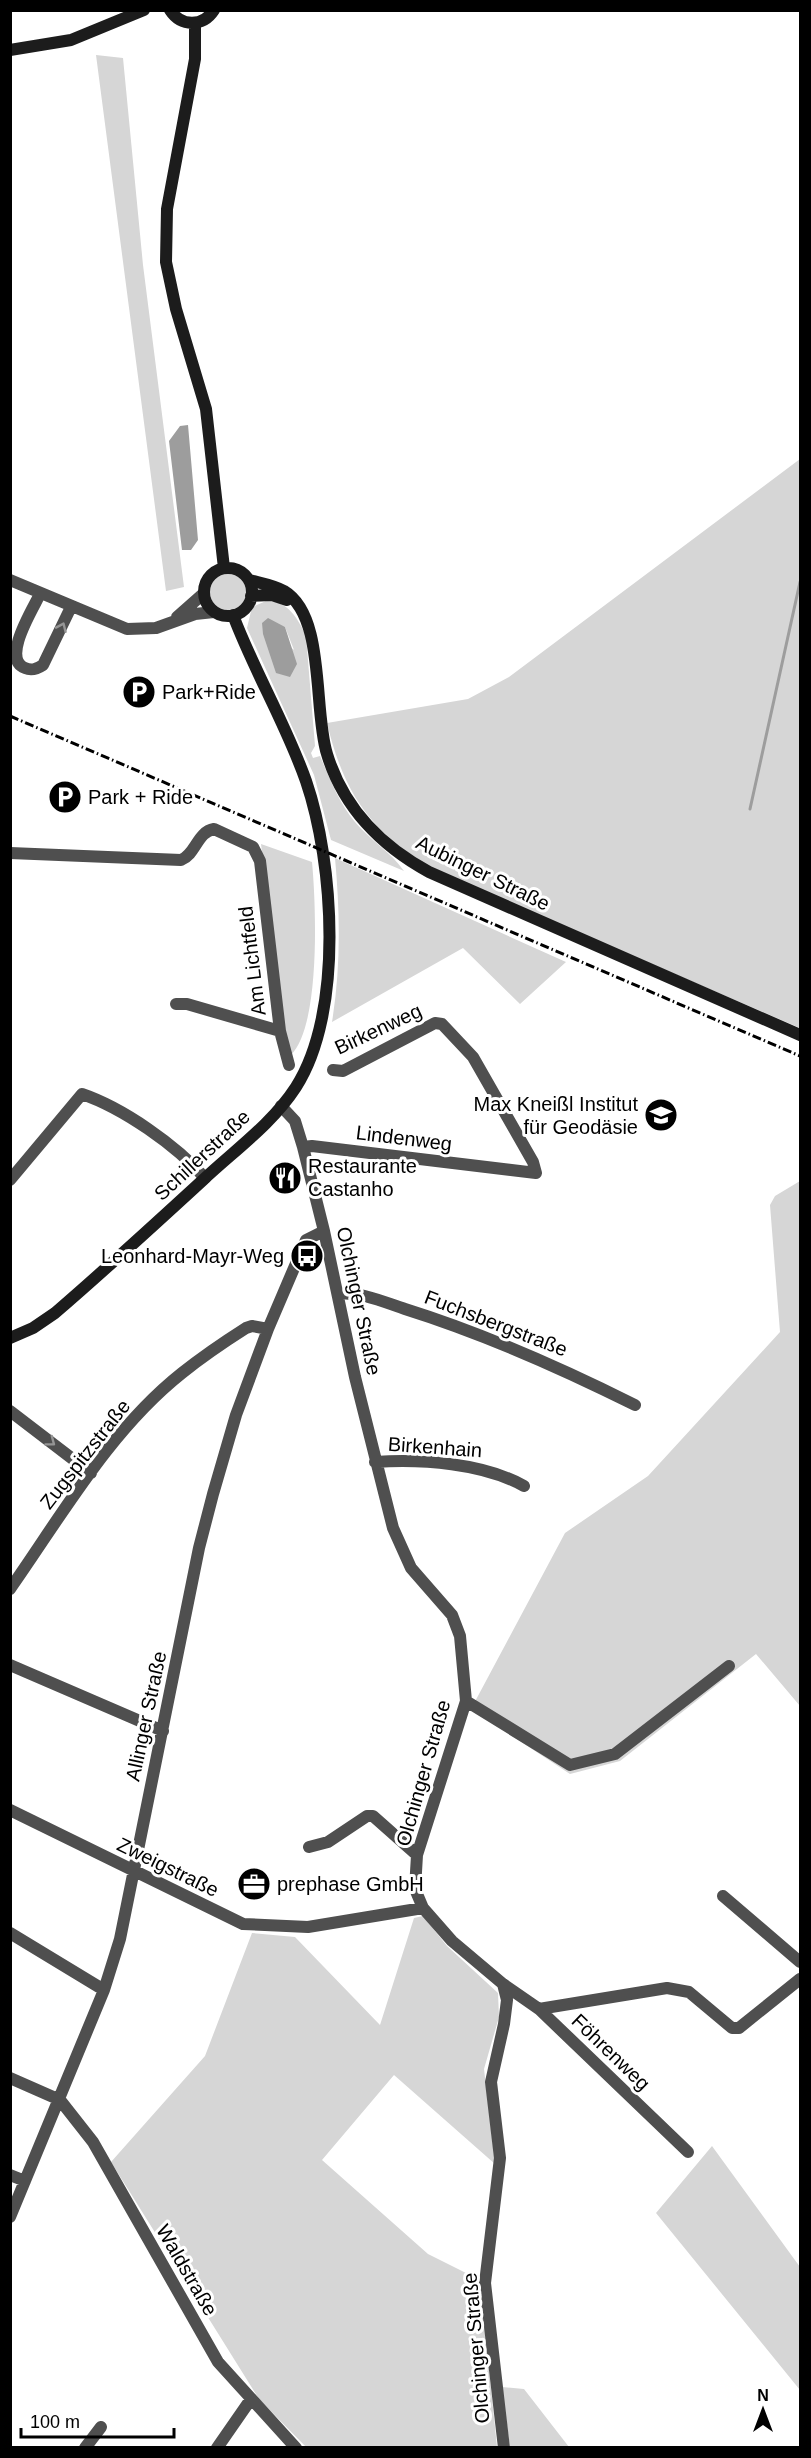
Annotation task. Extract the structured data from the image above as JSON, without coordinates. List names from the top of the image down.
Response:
{
  "streets": {
    "main road": ["Aubinger Straße", "Schillerstraße"],
    "street": [
      "Am Lichtfeld",
      "Birkenweg",
      "Lindenweg",
      "Olchinger Straße",
      "Fuchsbergstraße",
      "Birkenhain",
      "Zugspitzstraße",
      "Allinger Straße",
      "Zweigstraße",
      "Föhrenweg",
      "Waldstraße"
    ]
  },
  "crossings": [
    ["Aubinger Straße", "Schillerstraße"],
    ["Birkenweg", "Lindenweg"],
    ["Lindenweg", "Olchinger Straße"],
    ["Schillerstraße", "Olchinger Straße"],
    ["Olchinger Straße", "Fuchsbergstraße"],
    ["Olchinger Straße", "Birkenhain"],
    ["Olchinger Straße", "Allinger Straße"],
    ["Olchinger Straße", "Zweigstraße"],
    ["Olchinger Straße", "Föhrenweg"],
    ["Zugspitzstraße", "Allinger Straße"],
    ["Allinger Straße", "Zweigstraße"],
    ["Allinger Straße", "Waldstraße"]
  ],
  "places": {
    "parking": ["Park+Ride", "Park + Ride"],
    "school or university": ["Max Kneißl Institut für Geodäsie"],
    "restaurant": ["Restaurante Castanho"],
    "bus stop": ["Leonhard-Mayr-Weg"],
    "office": ["prephase GmbH"]
  },
  "scale_bar": "100 m",
  "north": "top"
}
